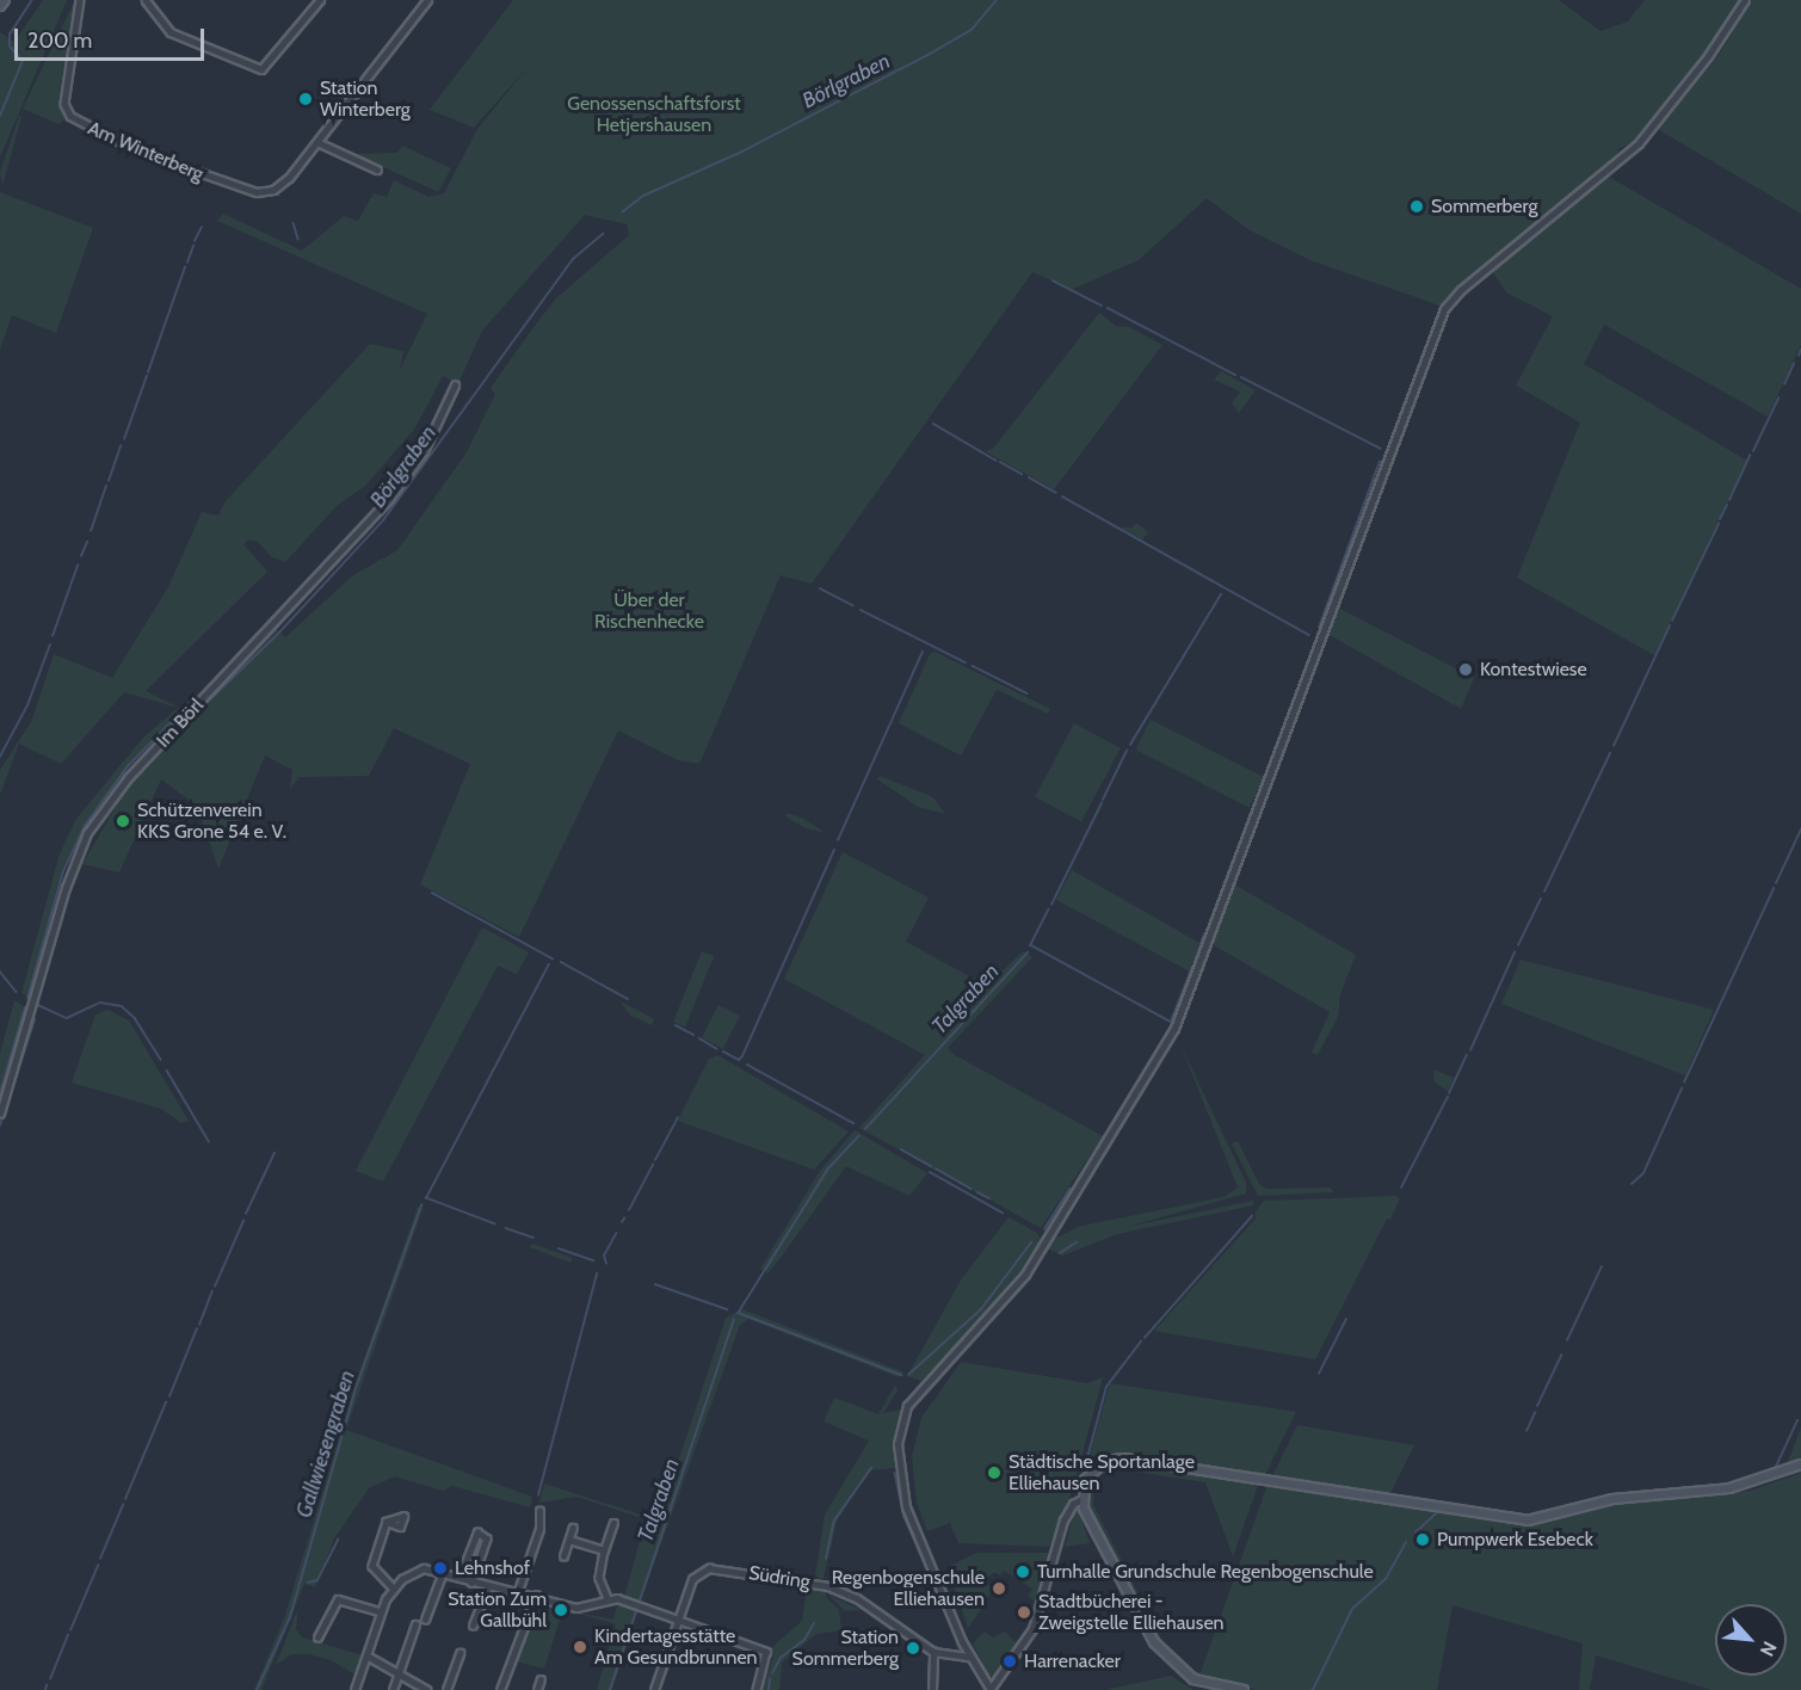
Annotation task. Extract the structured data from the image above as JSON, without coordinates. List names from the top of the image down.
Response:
{
  "streets": {
    "street": ["Am Winterberg", "Im Börl", "Südring"]
  },
  "water": ["Börlgraben", "Talgraben", "Gallwiesengraben"],
  "parks": ["Genossenschaftsforst Hetjershausen", "Über der Rischenhecke"],
  "places": [
    "Station Winterberg",
    "Sommerberg",
    "Kontestwiese",
    "Schützenverein KKS Grone 54 e. V.",
    "Städtische Sportanlage Elliehausen",
    "Pumpwerk Esebeck",
    "Lehnshof",
    "Turnhalle Grundschule Regenbogenschule",
    "Regenbogenschule Elliehausen",
    "Station Zum Gallbühl",
    "Stadtbücherei - Zweigstelle Elliehausen",
    "Kindertagesstätte Am Gesundbrunnen",
    "Station Sommerberg",
    "Harrenacker"
  ],
  "scale_bar": "200 m",
  "north": "bottom right"
}
